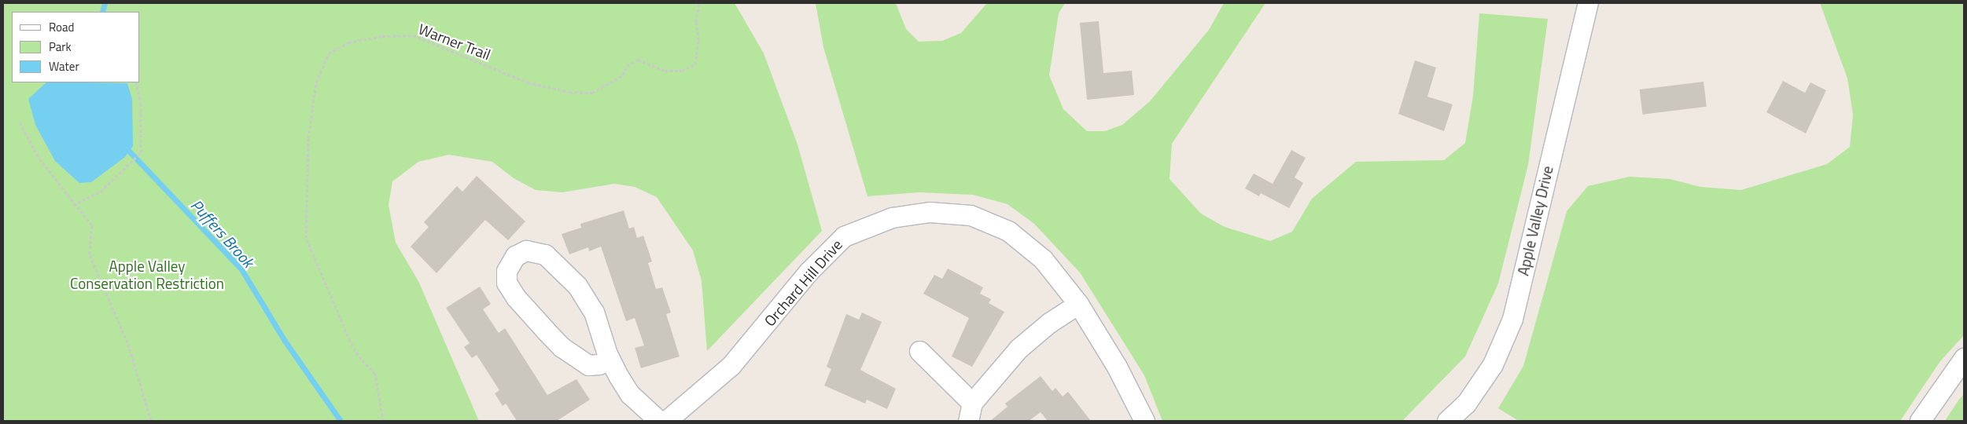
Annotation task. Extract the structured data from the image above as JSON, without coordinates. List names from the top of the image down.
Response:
{
  "streets": {
    "street": ["Apple Valley Drive", "Orchard Hill Drive"],
    "path": ["Warner Trail"]
  },
  "water": ["Puffers Brook"],
  "parks": ["Apple Valley Conservation Restriction"],
  "legend": ["Road", "Park", "Water"]
}
